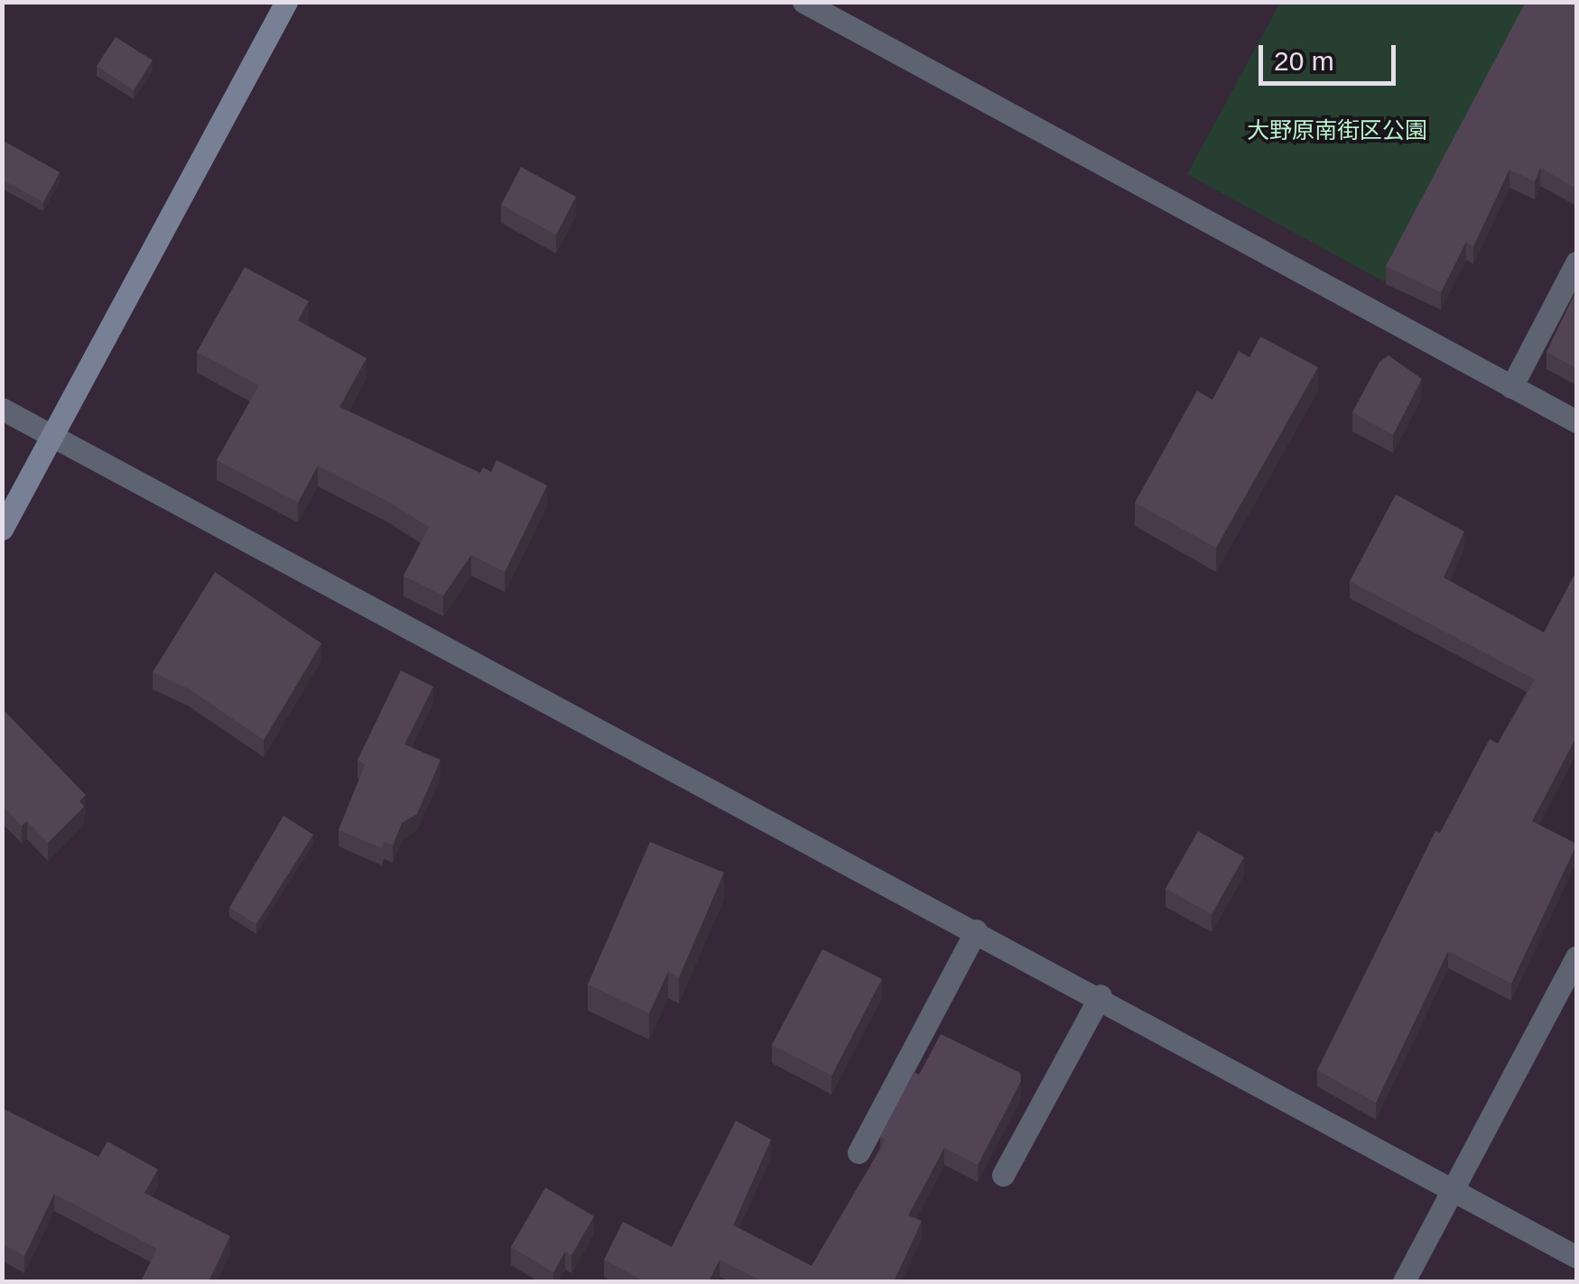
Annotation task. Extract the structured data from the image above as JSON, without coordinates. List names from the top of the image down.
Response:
{
  "parks": ["大野原南街区公園"],
  "scale_bar": "20 m"
}
